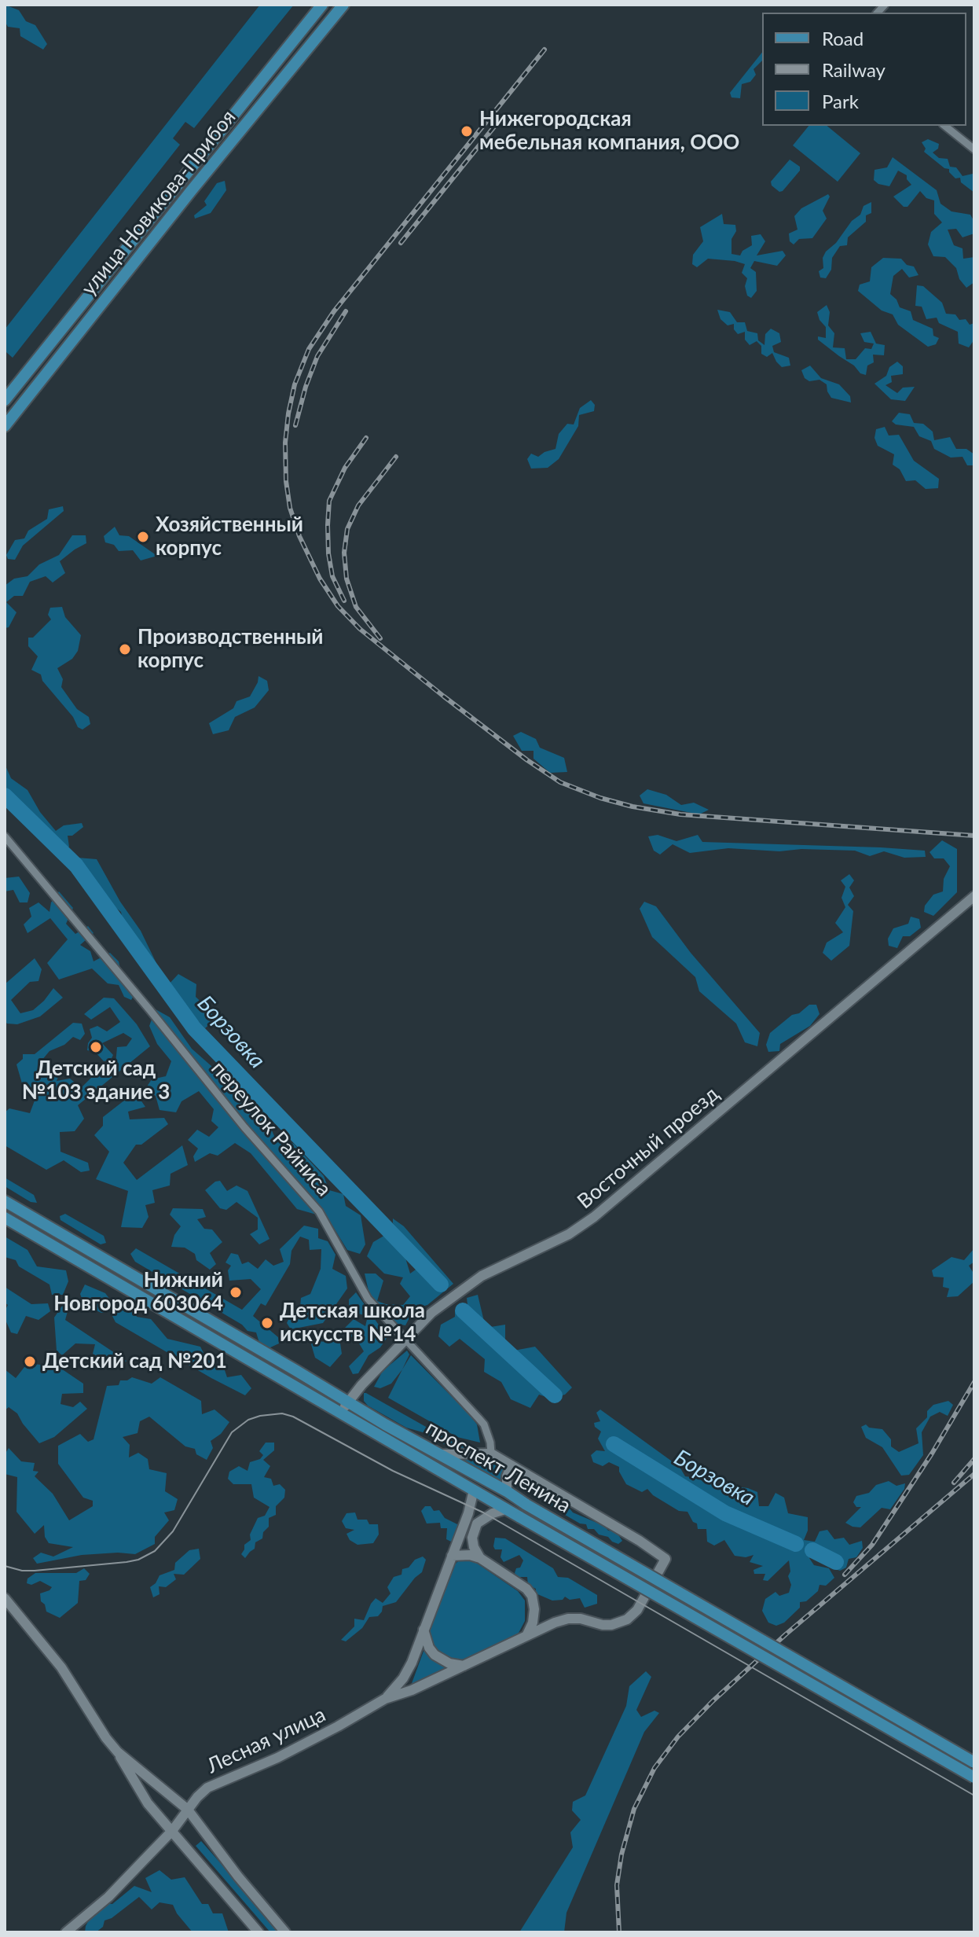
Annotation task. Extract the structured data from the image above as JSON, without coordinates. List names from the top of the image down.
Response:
{
  "streets": {
    "main road": [
      "улица Новикова-Прибоя",
      "Восточный проезд",
      "проспект Ленина",
      "Лесная улица"
    ],
    "street": ["переулок Райниса"]
  },
  "crossings": [
    ["переулок Райниса", "Восточный проезд"],
    ["Восточный проезд", "проспект Ленина"]
  ],
  "water": ["Борзовка"],
  "places": [
    "Нижегородская мебельная компания, ООО",
    "Хозяйственный корпус",
    "Производственный корпус",
    "Детский сад №103 здание 3",
    "Нижний Новгород 603064",
    "Детская школа искусств №14",
    "Детский сад №201"
  ],
  "legend": ["Road", "Railway", "Park"]
}
